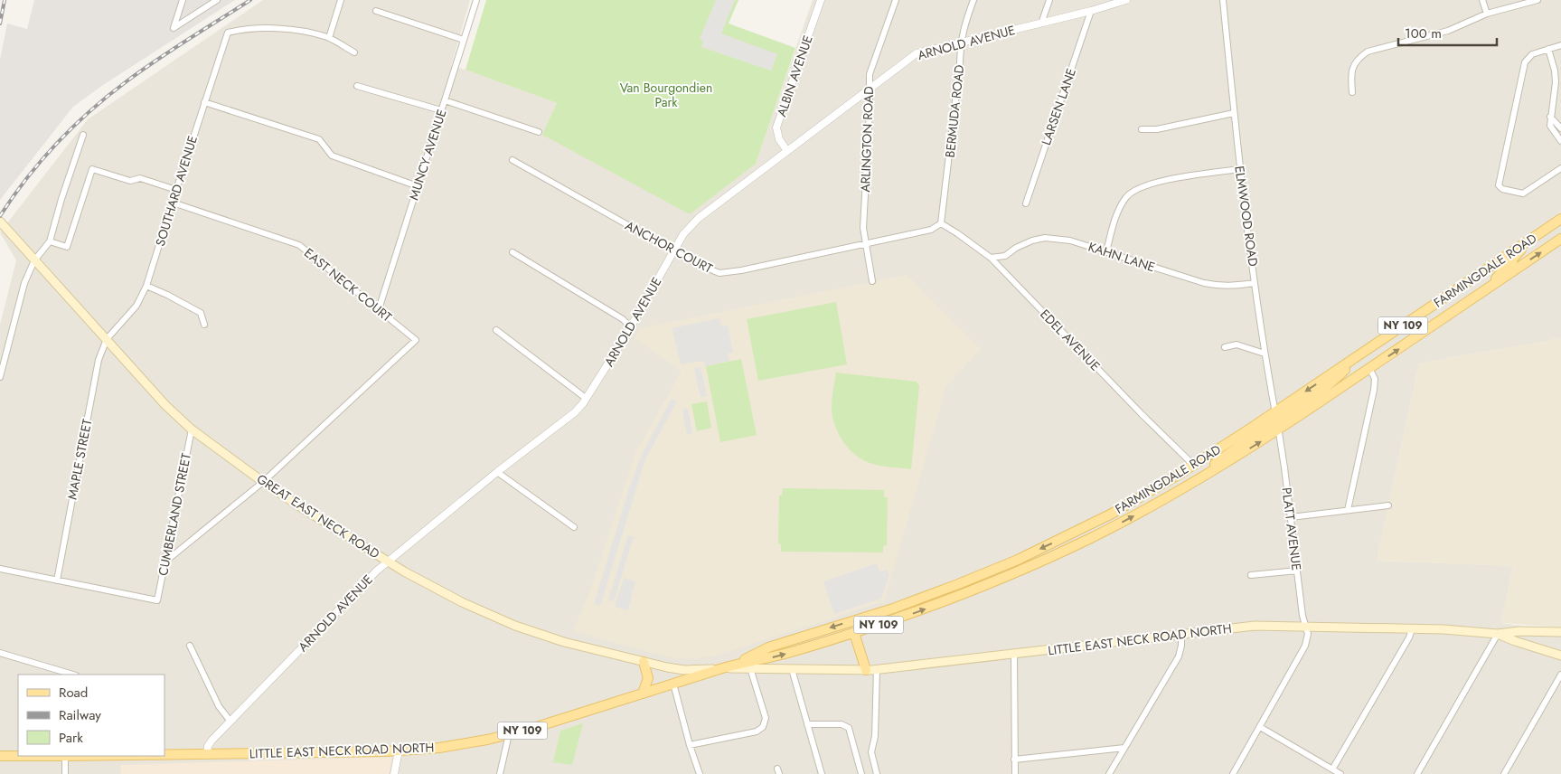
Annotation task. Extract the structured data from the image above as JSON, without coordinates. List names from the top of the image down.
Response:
{
  "streets": {
    "main road": [
      "FARMINGDALE ROAD",
      "NY 109",
      "GREAT EAST NECK ROAD",
      "LITTLE EAST NECK ROAD NORTH"
    ],
    "street": [
      "ARNOLD AVENUE",
      "ALBIN AVENUE",
      "LARSEN LANE",
      "BERMUDA ROAD",
      "ARLINGTON ROAD",
      "MUNCY AVENUE",
      "SOUTHARD AVENUE",
      "ELMWOOD ROAD",
      "ANCHOR COURT",
      "KAHN LANE",
      "EAST NECK COURT",
      "EDEL AVENUE",
      "MAPLE STREET",
      "CUMBERLAND STREET",
      "PLATT AVENUE"
    ]
  },
  "crossings": [
    ["ARNOLD AVENUE", "ALBIN AVENUE"],
    ["ARNOLD AVENUE", "LARSEN LANE"],
    ["ARNOLD AVENUE", "BERMUDA ROAD"],
    ["ARNOLD AVENUE", "ARLINGTON ROAD"],
    ["ARNOLD AVENUE", "ANCHOR COURT"],
    ["ARNOLD AVENUE", "GREAT EAST NECK ROAD"],
    ["ARNOLD AVENUE", "LITTLE EAST NECK ROAD NORTH"],
    ["BERMUDA ROAD", "ANCHOR COURT"],
    ["BERMUDA ROAD", "EDEL AVENUE"],
    ["ARLINGTON ROAD", "ANCHOR COURT"],
    ["MUNCY AVENUE", "EAST NECK COURT"],
    ["SOUTHARD AVENUE", "EAST NECK COURT"],
    ["SOUTHARD AVENUE", "MAPLE STREET"],
    ["SOUTHARD AVENUE", "GREAT EAST NECK ROAD"],
    ["ELMWOOD ROAD", "KAHN LANE"],
    ["ELMWOOD ROAD", "FARMINGDALE ROAD"],
    ["ELMWOOD ROAD", "PLATT AVENUE"],
    ["ANCHOR COURT", "EDEL AVENUE"],
    ["KAHN LANE", "EDEL AVENUE"],
    ["FARMINGDALE ROAD", "NY 109"],
    ["FARMINGDALE ROAD", "EDEL AVENUE"],
    ["FARMINGDALE ROAD", "GREAT EAST NECK ROAD"],
    ["FARMINGDALE ROAD", "PLATT AVENUE"],
    ["FARMINGDALE ROAD", "LITTLE EAST NECK ROAD NORTH"],
    ["EAST NECK COURT", "GREAT EAST NECK ROAD"],
    ["NY 109", "GREAT EAST NECK ROAD"],
    ["NY 109", "LITTLE EAST NECK ROAD NORTH"],
    ["MAPLE STREET", "CUMBERLAND STREET"],
    ["MAPLE STREET", "GREAT EAST NECK ROAD"],
    ["CUMBERLAND STREET", "GREAT EAST NECK ROAD"],
    ["GREAT EAST NECK ROAD", "LITTLE EAST NECK ROAD NORTH"],
    ["PLATT AVENUE", "LITTLE EAST NECK ROAD NORTH"]
  ],
  "parks": ["Van Bourgondien Park"],
  "legend": ["Road", "Railway", "Park"],
  "scale_bar": "100 m"
}
